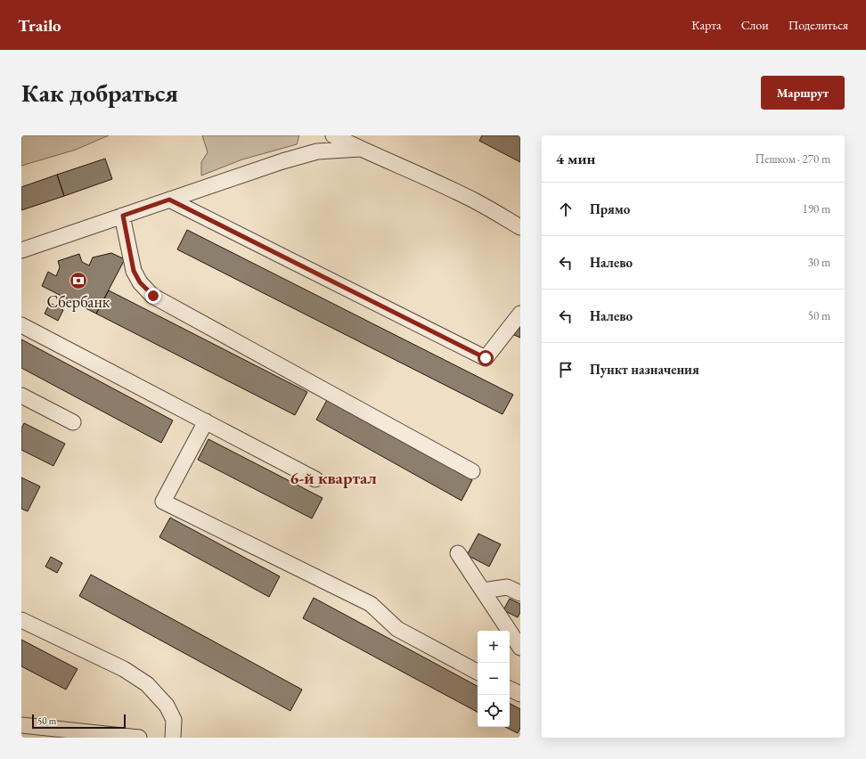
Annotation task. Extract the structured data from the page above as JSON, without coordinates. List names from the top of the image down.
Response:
{
  "districts": ["6-й квартал"],
  "places": {
    "bank": ["Сбербанк"]
  },
  "scale_bar": "50 m",
  "page": {
    "header": "Trailo",
    "nav": ["Карта", "Слои", "Поделиться"],
    "buttons": "Маршрут",
    "title": "Как добраться",
    "heading": ["4 мин", "Пешком · 270 m"],
    "list": [
      ["Прямо", "190 m"],
      ["Налево", "30 m"],
      ["Налево", "50 m"],
      "Пункт назначения"
    ],
    "map_buttons": ["+", "−"],
    "scale": "50 m"
  }
}
